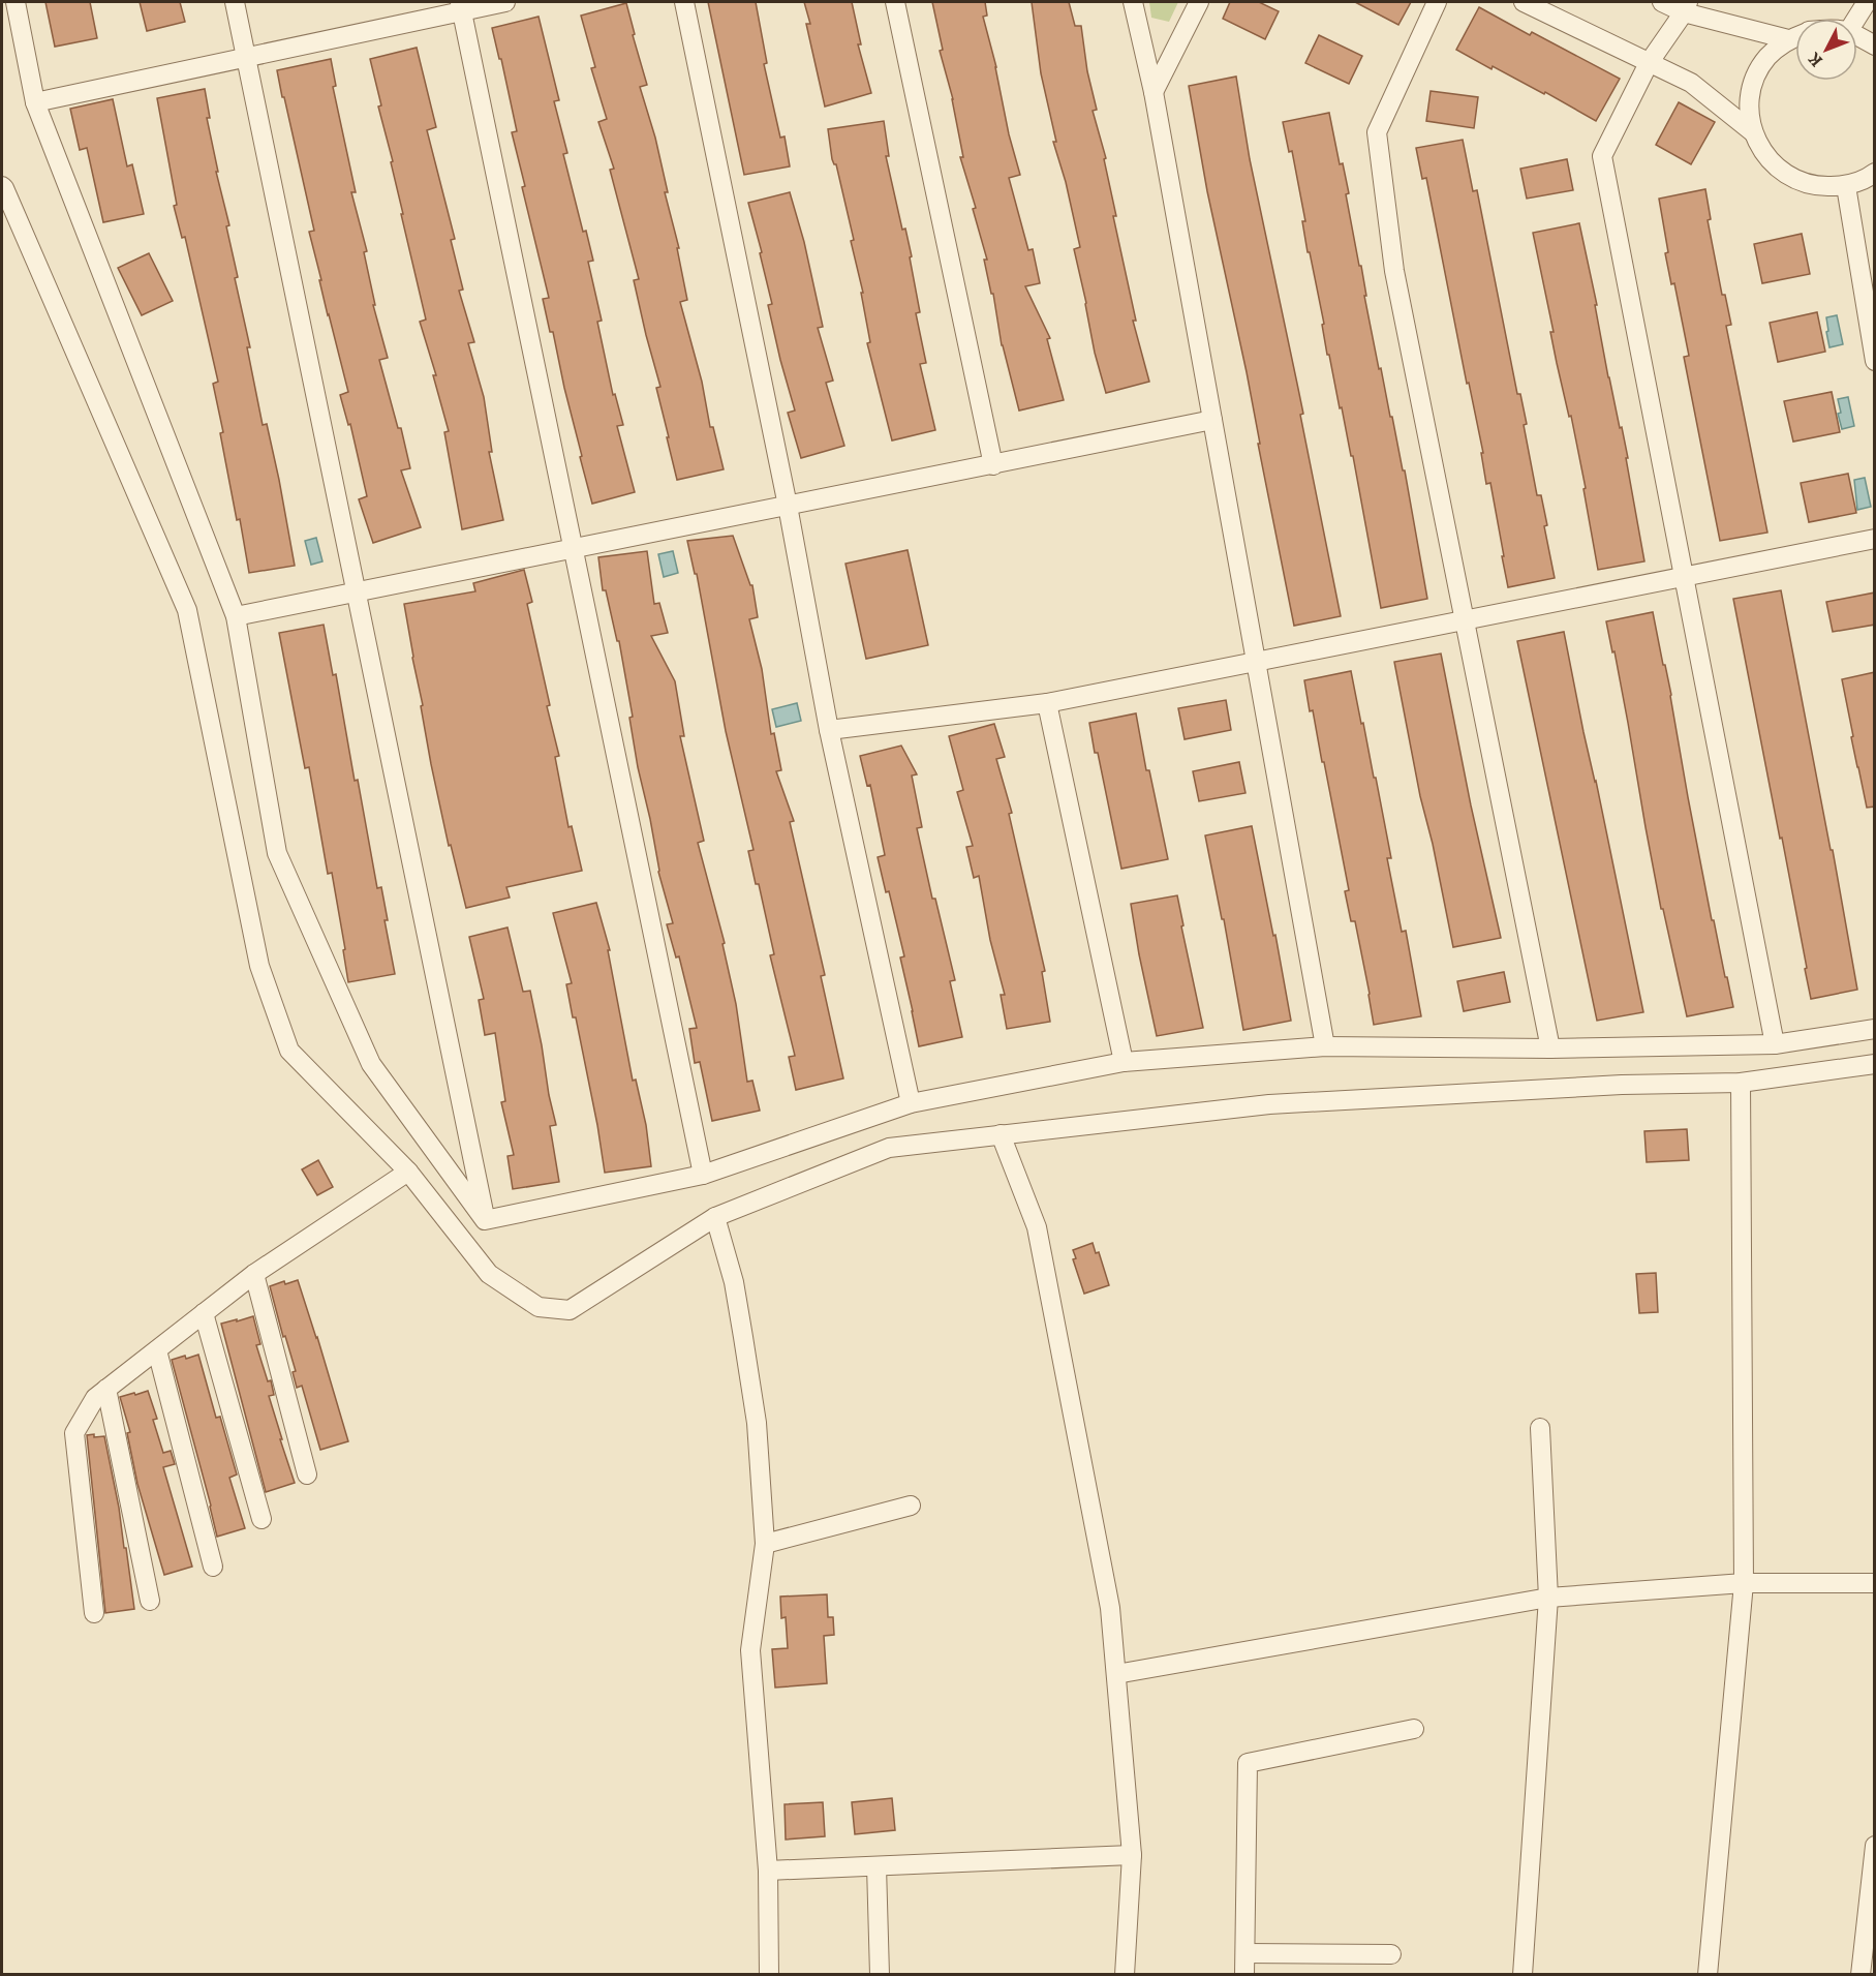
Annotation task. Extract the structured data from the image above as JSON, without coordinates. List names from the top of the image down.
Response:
{
  "north": "bottom left"
}
